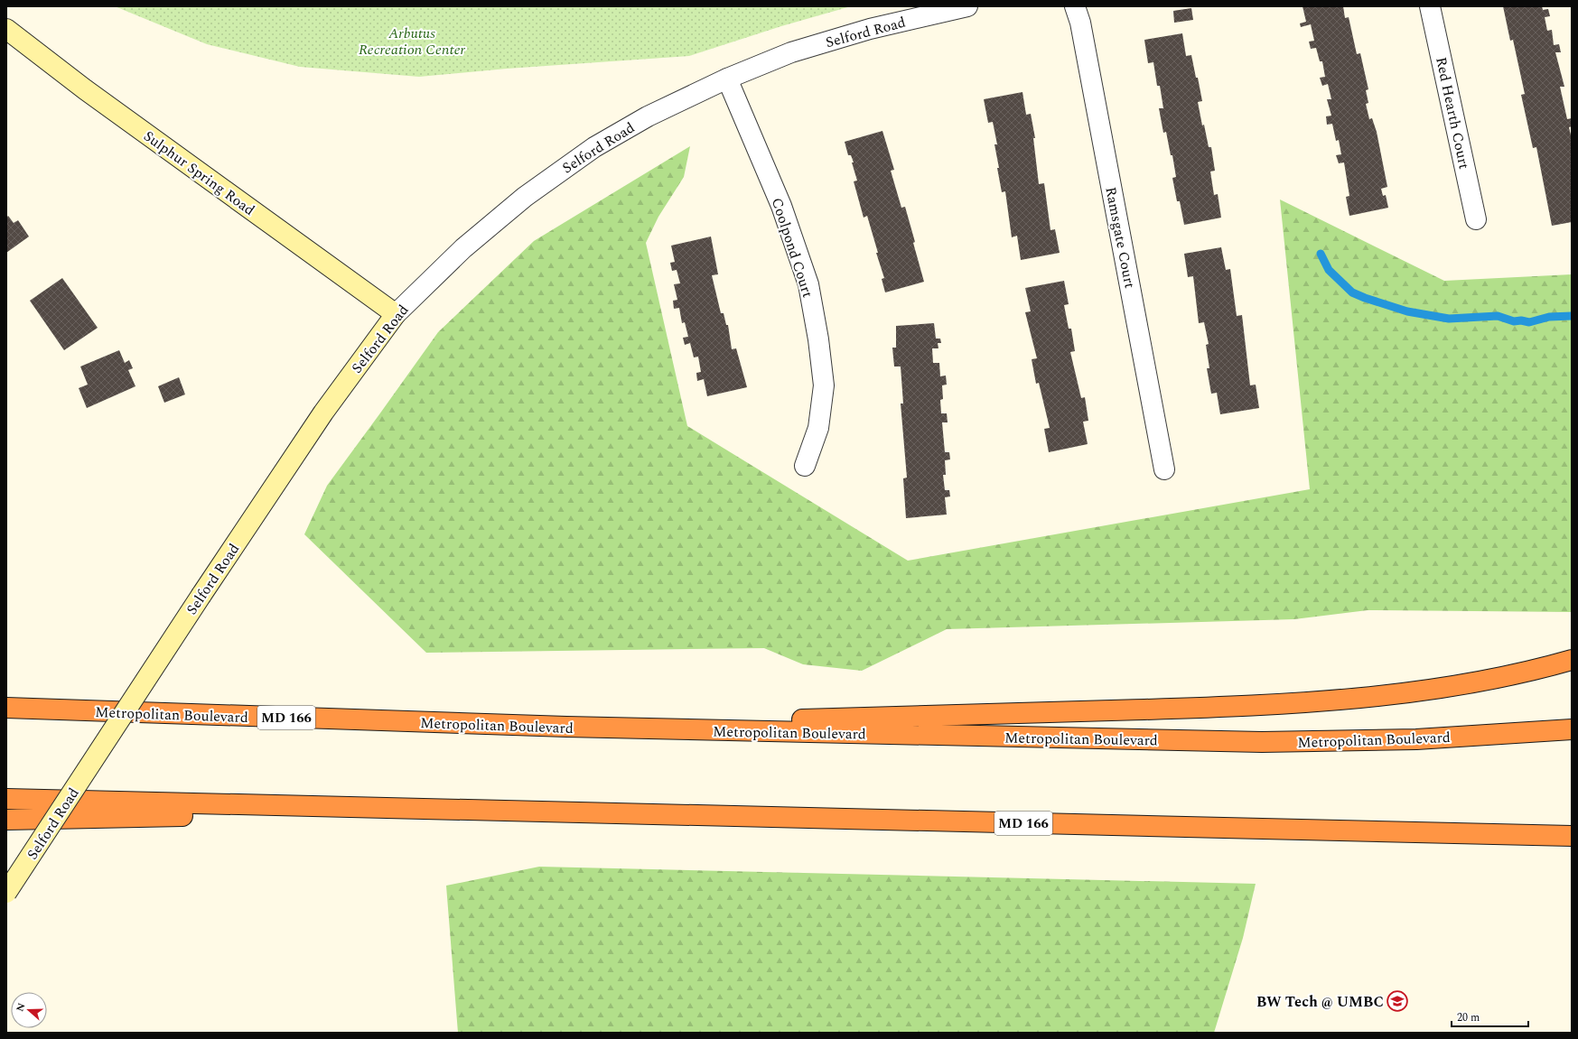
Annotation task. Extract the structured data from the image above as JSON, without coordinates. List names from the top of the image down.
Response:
{
  "streets": {
    "highway": ["Metropolitan Boulevard", "MD 166"],
    "main road": ["Selford Road", "Sulphur Spring Road"],
    "street": ["Red Hearth Court", "Ramsgate Court", "Coolpond Court"]
  },
  "crossings": [
    ["Selford Road", "Sulphur Spring Road"],
    ["Selford Road", "Coolpond Court"]
  ],
  "parks": ["Arbutus Recreation Center"],
  "places": {
    "school or university": ["BW Tech @ UMBC"]
  },
  "scale_bar": "20 m",
  "north": "left"
}
